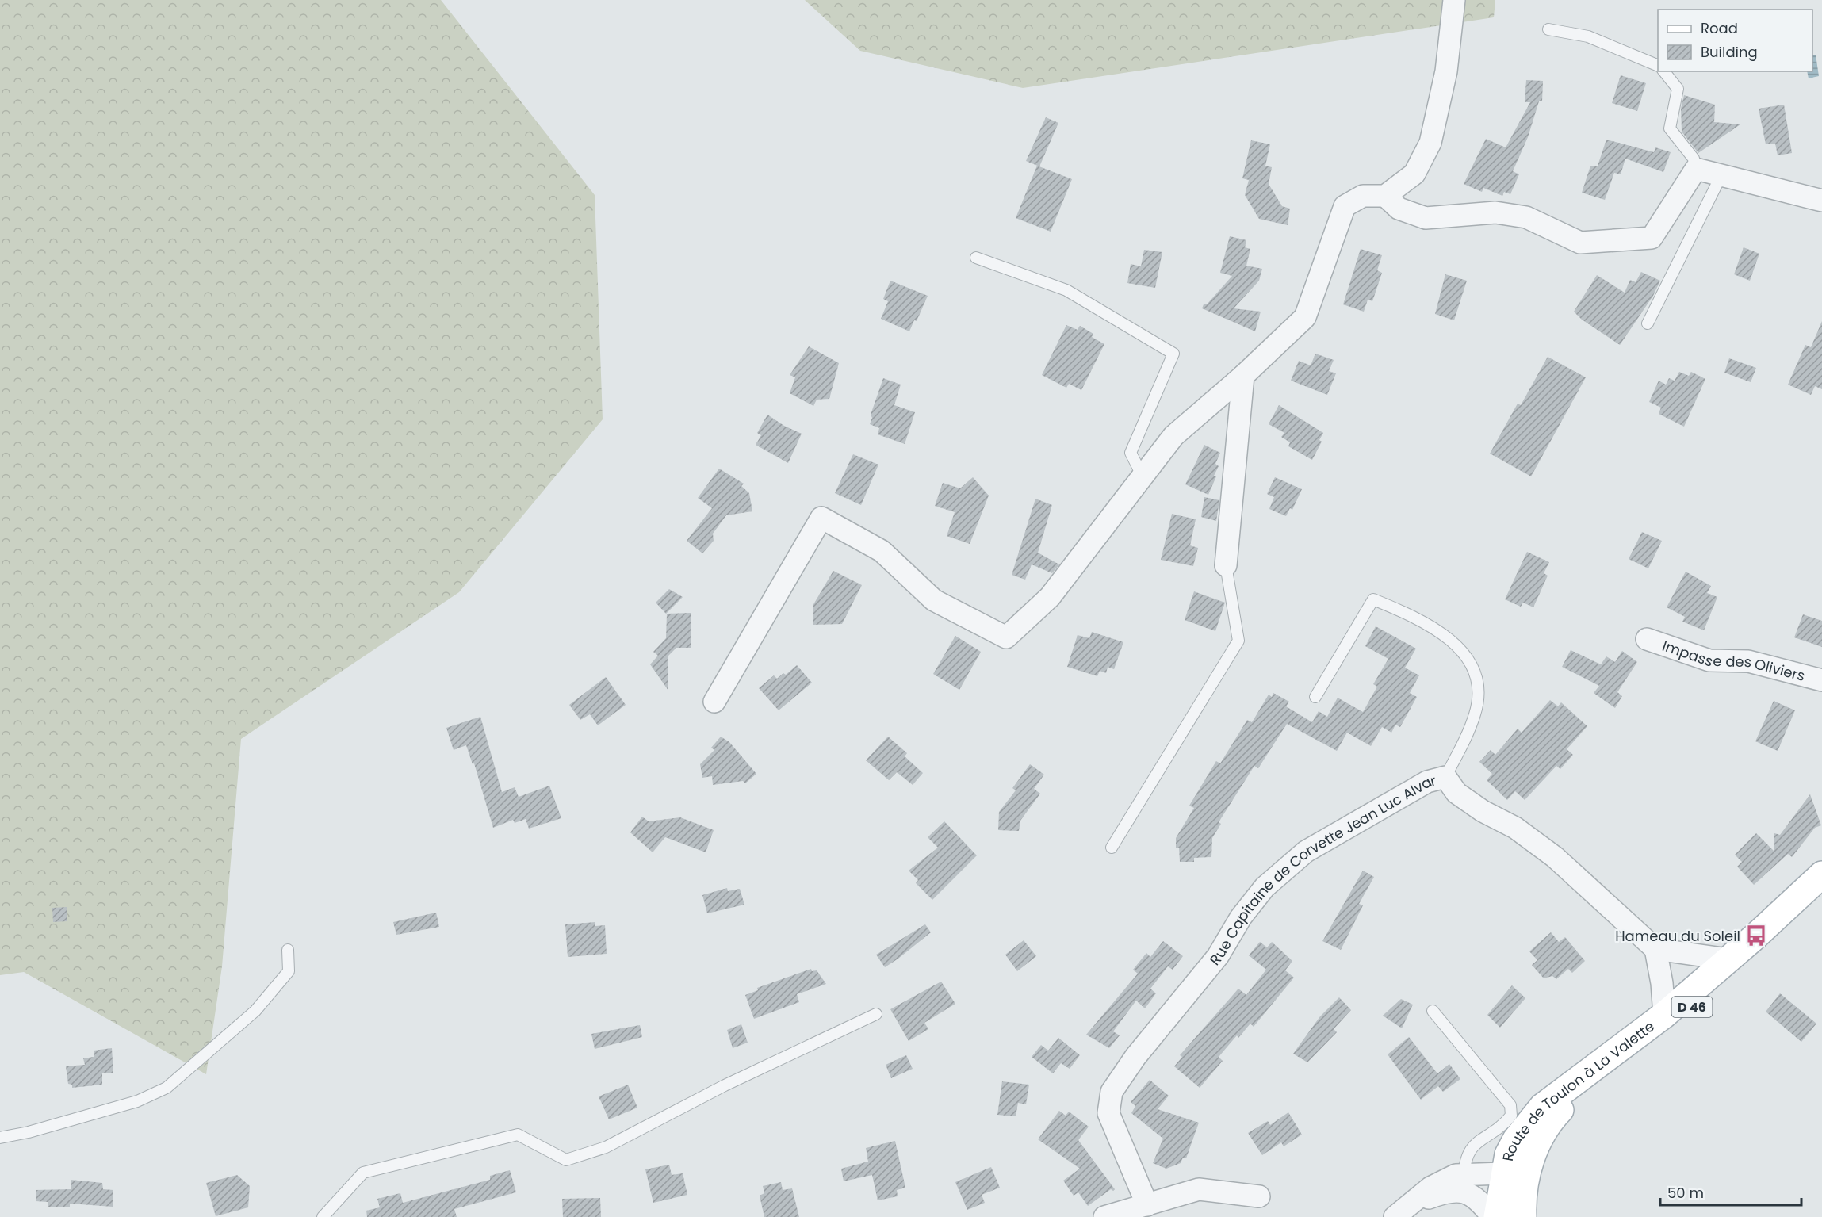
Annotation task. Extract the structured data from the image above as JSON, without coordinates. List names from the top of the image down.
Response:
{
  "streets": {
    "main road": ["D 46", "Route de Toulon à La Valette"],
    "street": ["Impasse des Oliviers", "Rue Capitaine de Corvette Jean Luc Alvar"]
  },
  "places": {
    "bus stop": ["Hameau du Soleil"]
  },
  "legend": ["Road", "Building"],
  "scale_bar": "50 m"
}
